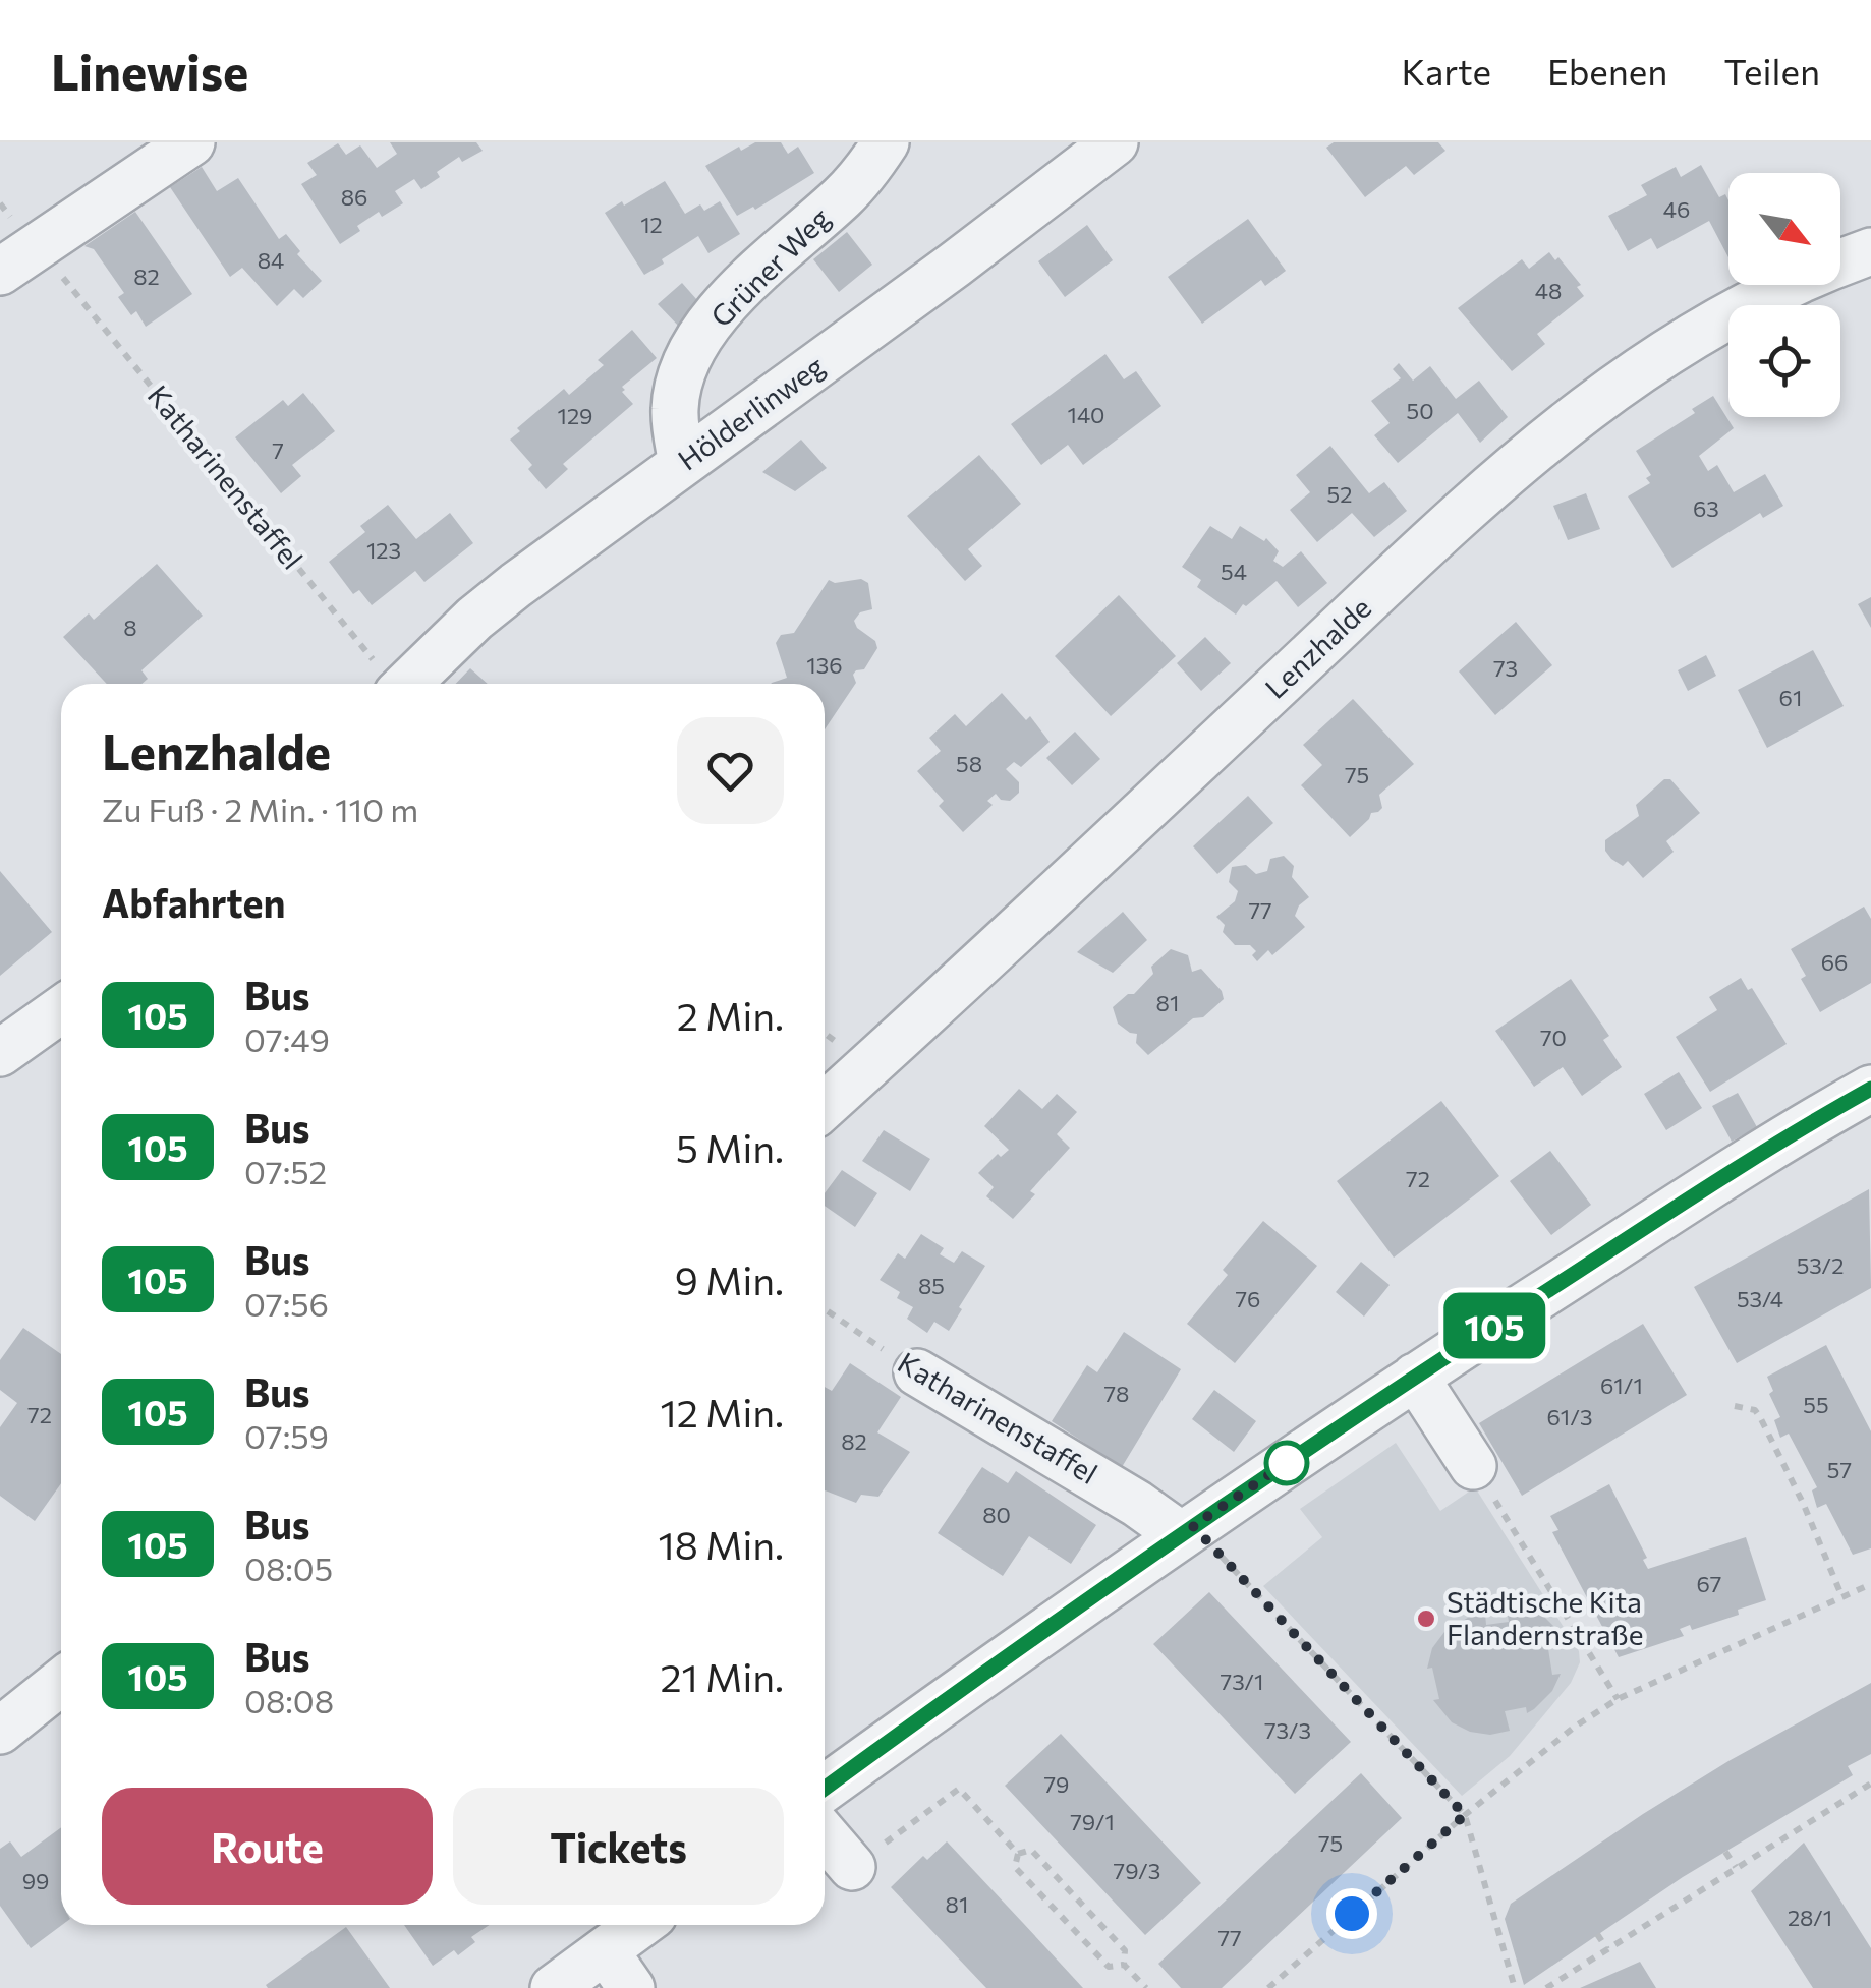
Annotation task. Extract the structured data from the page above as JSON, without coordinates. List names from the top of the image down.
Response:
{
  "streets": {
    "street": [
      "Grüner Weg",
      "Hölderlinweg",
      "Katharinenstaffel",
      "Lenzhalde"
    ]
  },
  "crossings": [
    ["Grüner Weg", "Hölderlinweg"]
  ],
  "places": ["Städtische Kita Flandernstraße"],
  "lines": ["bus line 105"],
  "house_numbers": [
    "86",
    "46",
    "12",
    "84",
    "82",
    "48",
    "50",
    "140",
    "129",
    "7",
    "52",
    "63",
    "123",
    "54",
    "8",
    "136",
    "73",
    "61",
    "58",
    "75",
    "77",
    "66",
    "81",
    "70",
    "72",
    "53/2",
    "85",
    "76",
    "53/4",
    "61/1",
    "78",
    "55",
    "72",
    "61/3",
    "82",
    "57",
    "80",
    "67",
    "73/1",
    "73/3",
    "79",
    "79/1",
    "75",
    "79/3",
    "99",
    "81",
    "28/1",
    "77"
  ],
  "north": "bottom right",
  "page": {
    "header": "Linewise",
    "nav": ["Karte", "Ebenen", "Teilen"],
    "on_map": "105",
    "heading": [
      ["Lenzhalde", "Zu Fuß · 2 Min. · 110 m"],
      "Abfahrten"
    ],
    "list": [
      {
        "mark": "105",
        "name": "Bus",
        "note": "07:49",
        "value": "2 Min."
      },
      {
        "mark": "105",
        "name": "Bus",
        "note": "07:52",
        "value": "5 Min."
      },
      {
        "mark": "105",
        "name": "Bus",
        "note": "07:56",
        "value": "9 Min."
      },
      {
        "mark": "105",
        "name": "Bus",
        "note": "07:59",
        "value": "12 Min."
      },
      {
        "mark": "105",
        "name": "Bus",
        "note": "08:05",
        "value": "18 Min."
      },
      {
        "mark": "105",
        "name": "Bus",
        "note": "08:08",
        "value": "21 Min."
      }
    ],
    "buttons": ["Route", "Tickets"]
  }
}
